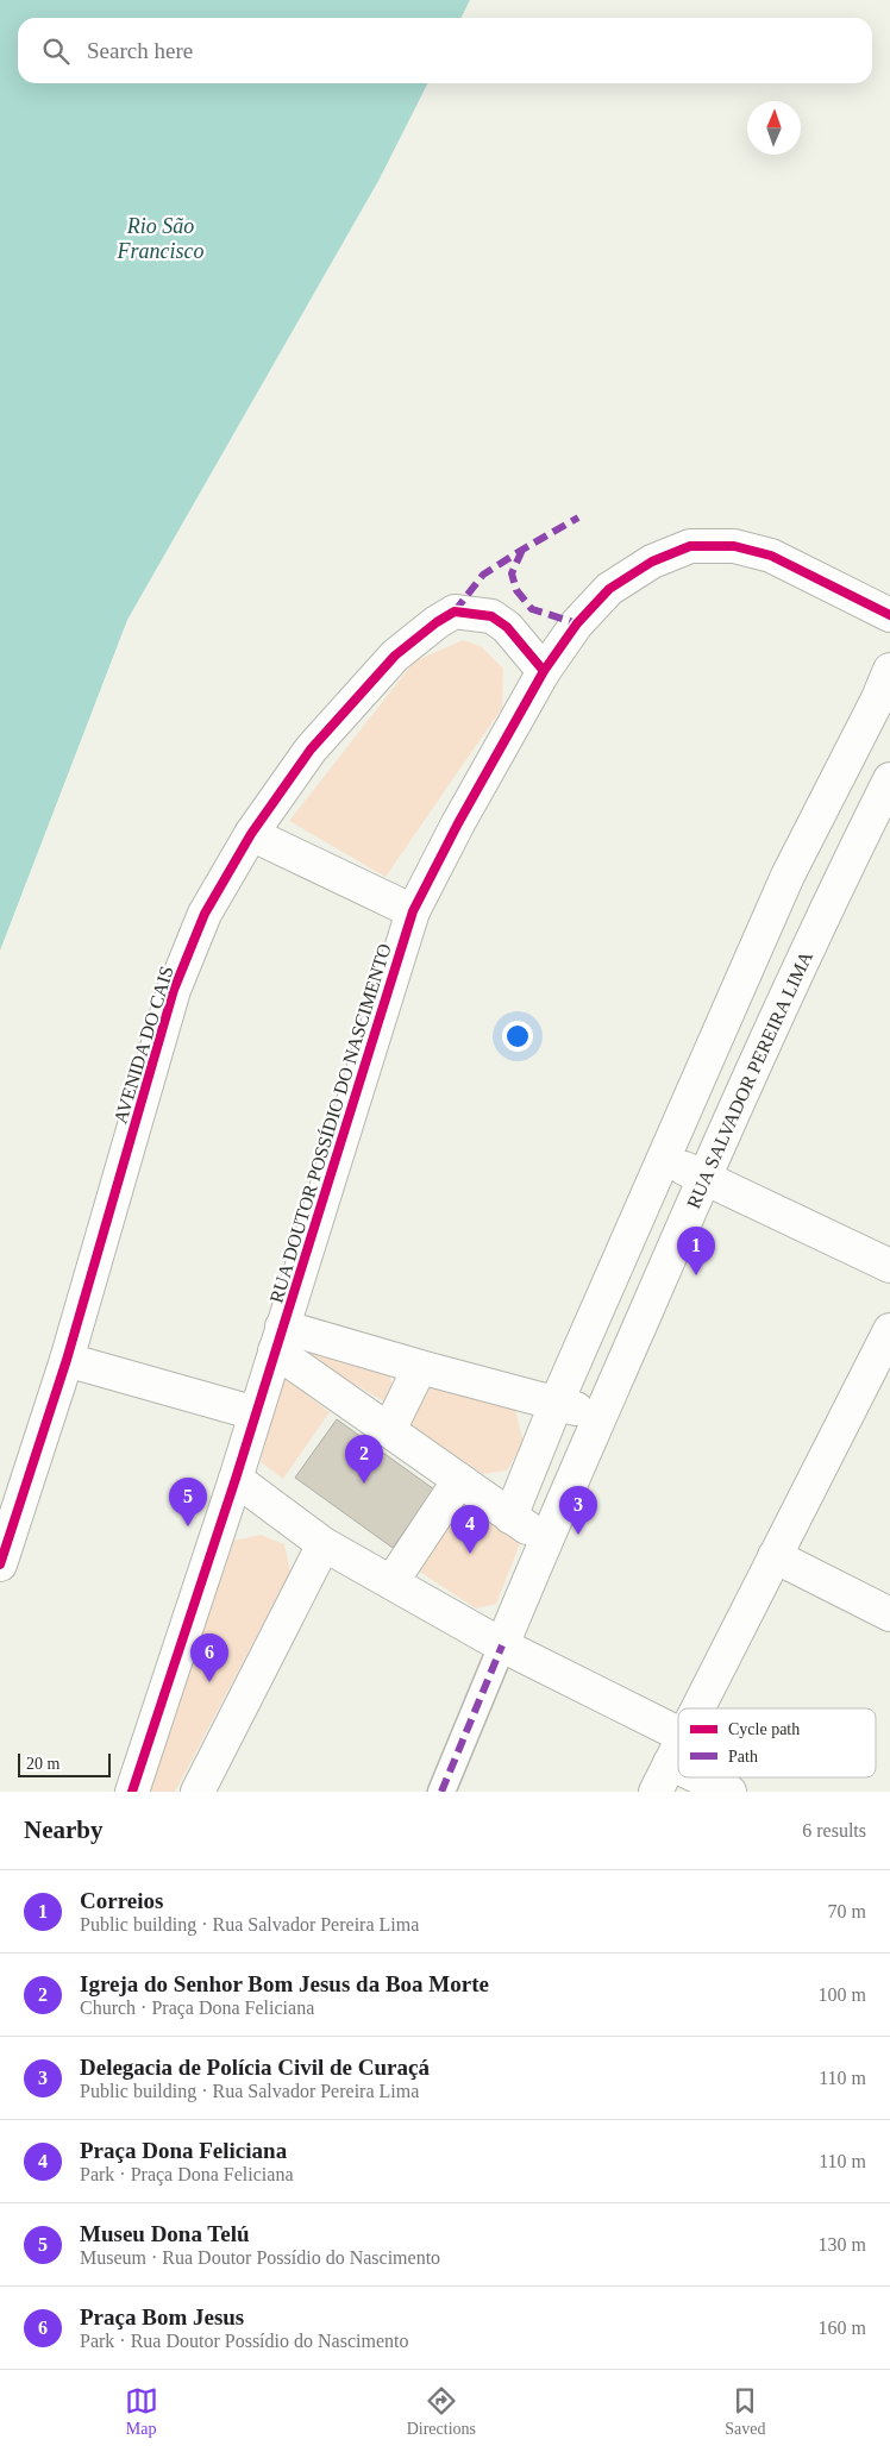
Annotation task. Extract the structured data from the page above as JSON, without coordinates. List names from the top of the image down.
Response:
{
  "streets": {
    "street": ["AVENIDA DO CAIS", "RUA SALVADOR PEREIRA LIMA", "RUA DOUTOR POSSÍDIO DO NASCIMENTO"]
  },
  "crossings": [
    ["AVENIDA DO CAIS", "RUA DOUTOR POSSÍDIO DO NASCIMENTO"]
  ],
  "water": ["Rio São Francisco"],
  "legend": ["Cycle path", "Path"],
  "scale_bar": "20 m",
  "north": "top",
  "page": {
    "search": "Search here",
    "pins": [
      "1",
      "2",
      "5",
      "3",
      "4",
      "6"
    ],
    "scale": "20 m",
    "heading": ["Nearby", "6 results"],
    "list": [
      {
        "mark": "1",
        "name": "Correios",
        "note": "Public building · Rua Salvador Pereira Lima",
        "value": "70 m"
      },
      {
        "mark": "2",
        "name": "Igreja do Senhor Bom Jesus da Boa Morte",
        "note": "Church · Praça Dona Feliciana",
        "value": "100 m"
      },
      {
        "mark": "3",
        "name": "Delegacia de Polícia Civil de Curaçá",
        "note": "Public building · Rua Salvador Pereira Lima",
        "value": "110 m"
      },
      {
        "mark": "4",
        "name": "Praça Dona Feliciana",
        "note": "Park · Praça Dona Feliciana",
        "value": "110 m"
      },
      {
        "mark": "5",
        "name": "Museu Dona Telú",
        "note": "Museum · Rua Doutor Possídio do Nascimento",
        "value": "130 m"
      },
      {
        "mark": "6",
        "name": "Praça Bom Jesus",
        "note": "Park · Rua Doutor Possídio do Nascimento",
        "value": "160 m"
      }
    ],
    "nav": ["Map", "Directions", "Saved"]
  }
}
